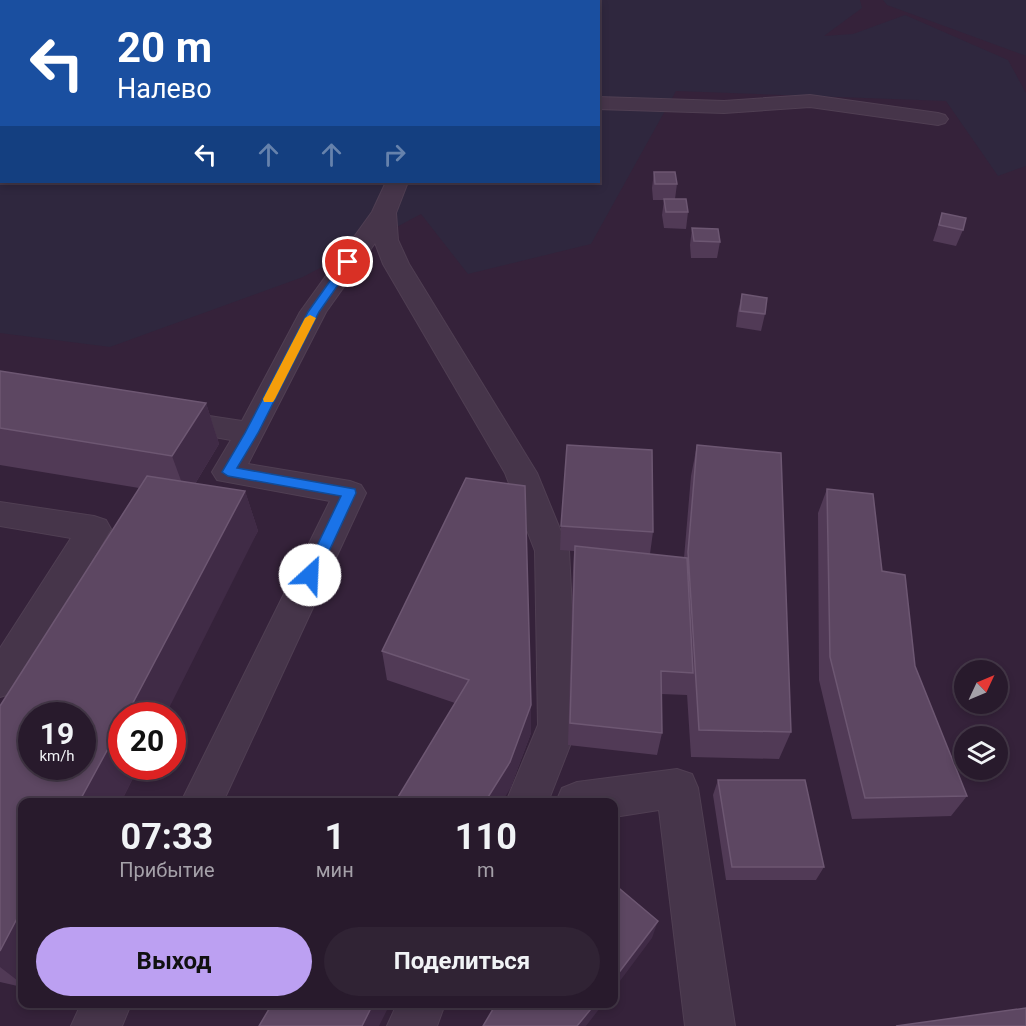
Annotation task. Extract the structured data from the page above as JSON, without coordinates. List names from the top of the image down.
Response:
{
  "north": "top right",
  "page": {
    "turn": ["20 m", "Налево"],
    "speed": "19 km/h",
    "limit": "20",
    "eta": [
      "07:33",
      "Прибытие",
      "1",
      "мин",
      "110",
      "m"
    ],
    "buttons": ["Выход", "Поделиться"]
  }
}
